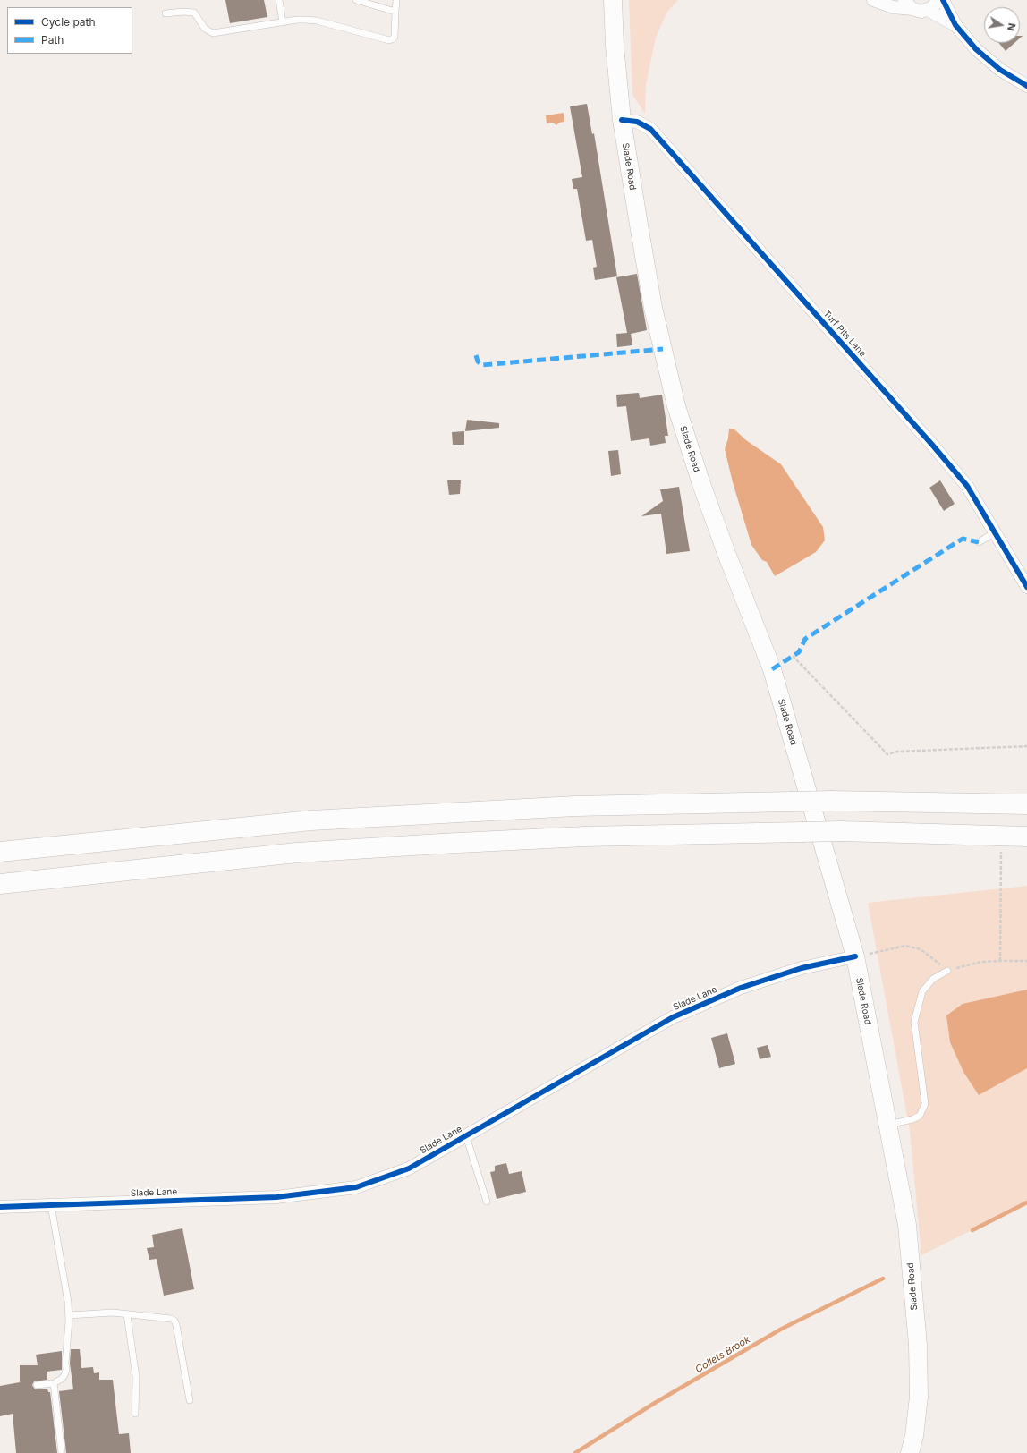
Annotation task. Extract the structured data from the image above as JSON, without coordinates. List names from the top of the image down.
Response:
{
  "streets": {
    "main road": ["Slade Road"],
    "street": ["Turf Pits Lane", "Slade Lane"]
  },
  "crossings": [
    ["Slade Road", "Turf Pits Lane"],
    ["Slade Road", "Slade Lane"]
  ],
  "water": ["Collets Brook"],
  "legend": ["Cycle path", "Path"],
  "north": "right"
}
